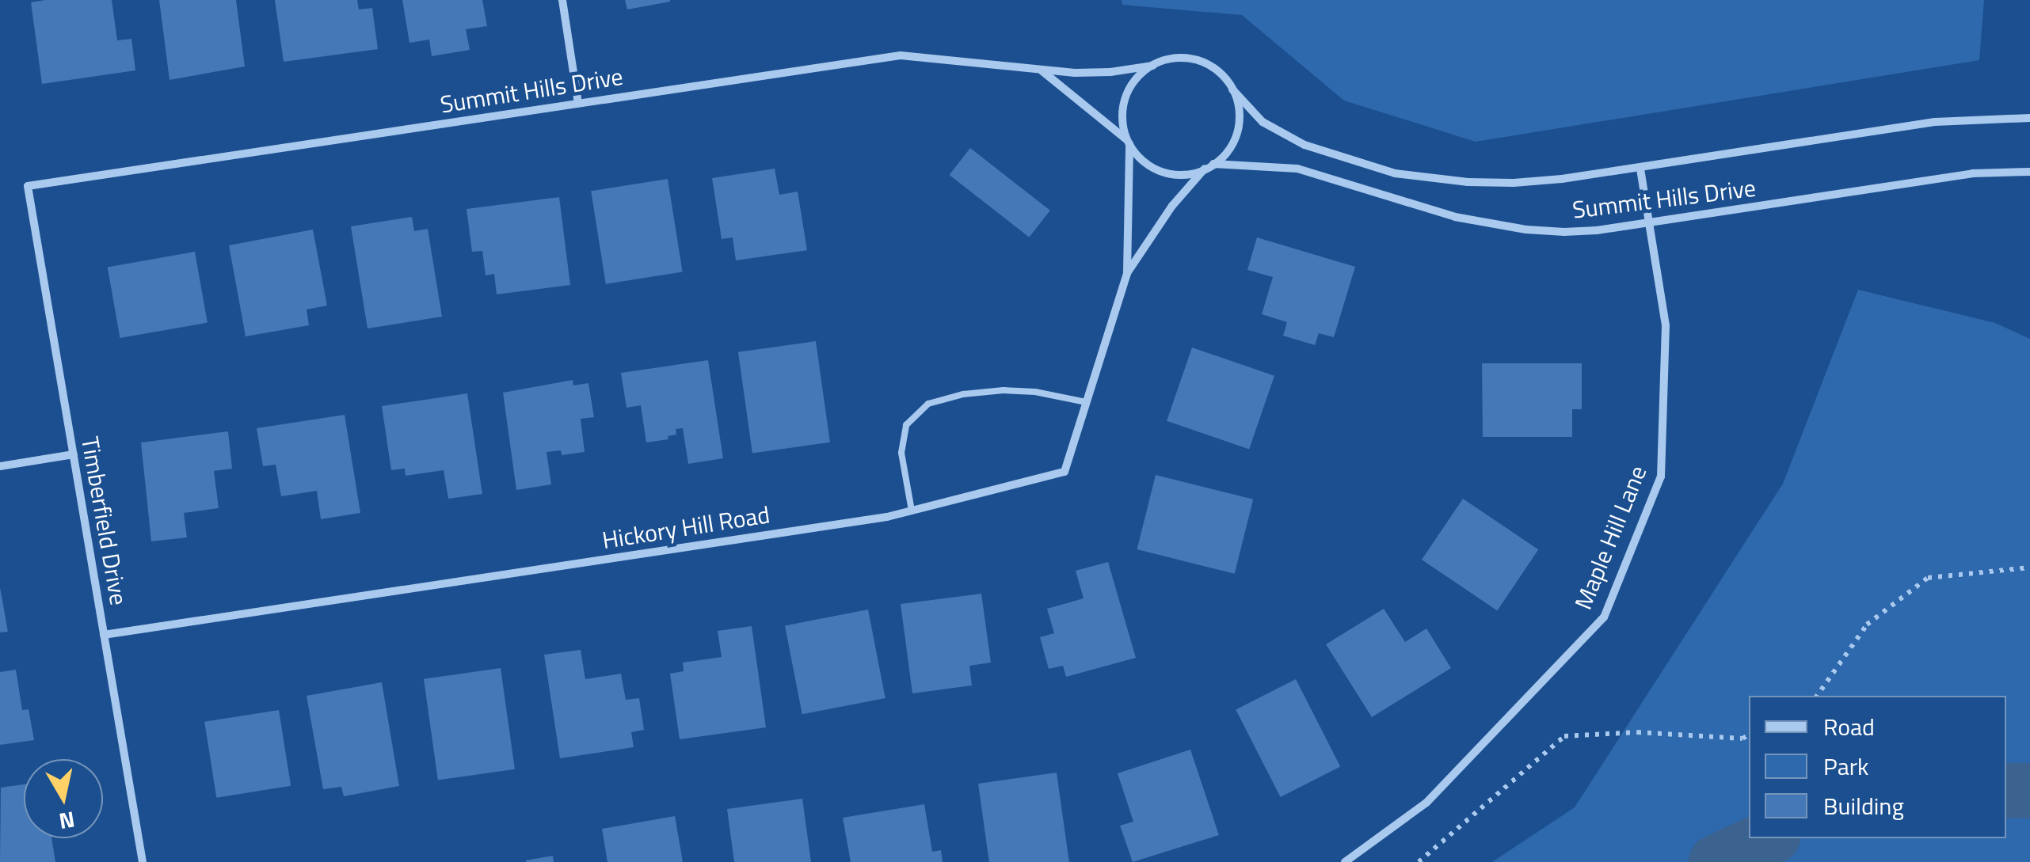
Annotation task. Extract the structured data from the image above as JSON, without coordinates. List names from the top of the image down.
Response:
{
  "streets": {
    "street": [
      "Summit Hills Drive",
      "Timberfield Drive",
      "Hickory Hill Road",
      "Maple Hill Lane"
    ]
  },
  "crossings": [
    ["Summit Hills Drive", "Timberfield Drive"],
    ["Summit Hills Drive", "Hickory Hill Road"],
    ["Summit Hills Drive", "Maple Hill Lane"],
    ["Timberfield Drive", "Hickory Hill Road"]
  ],
  "legend": ["Road", "Park", "Building"],
  "north": "bottom"
}
